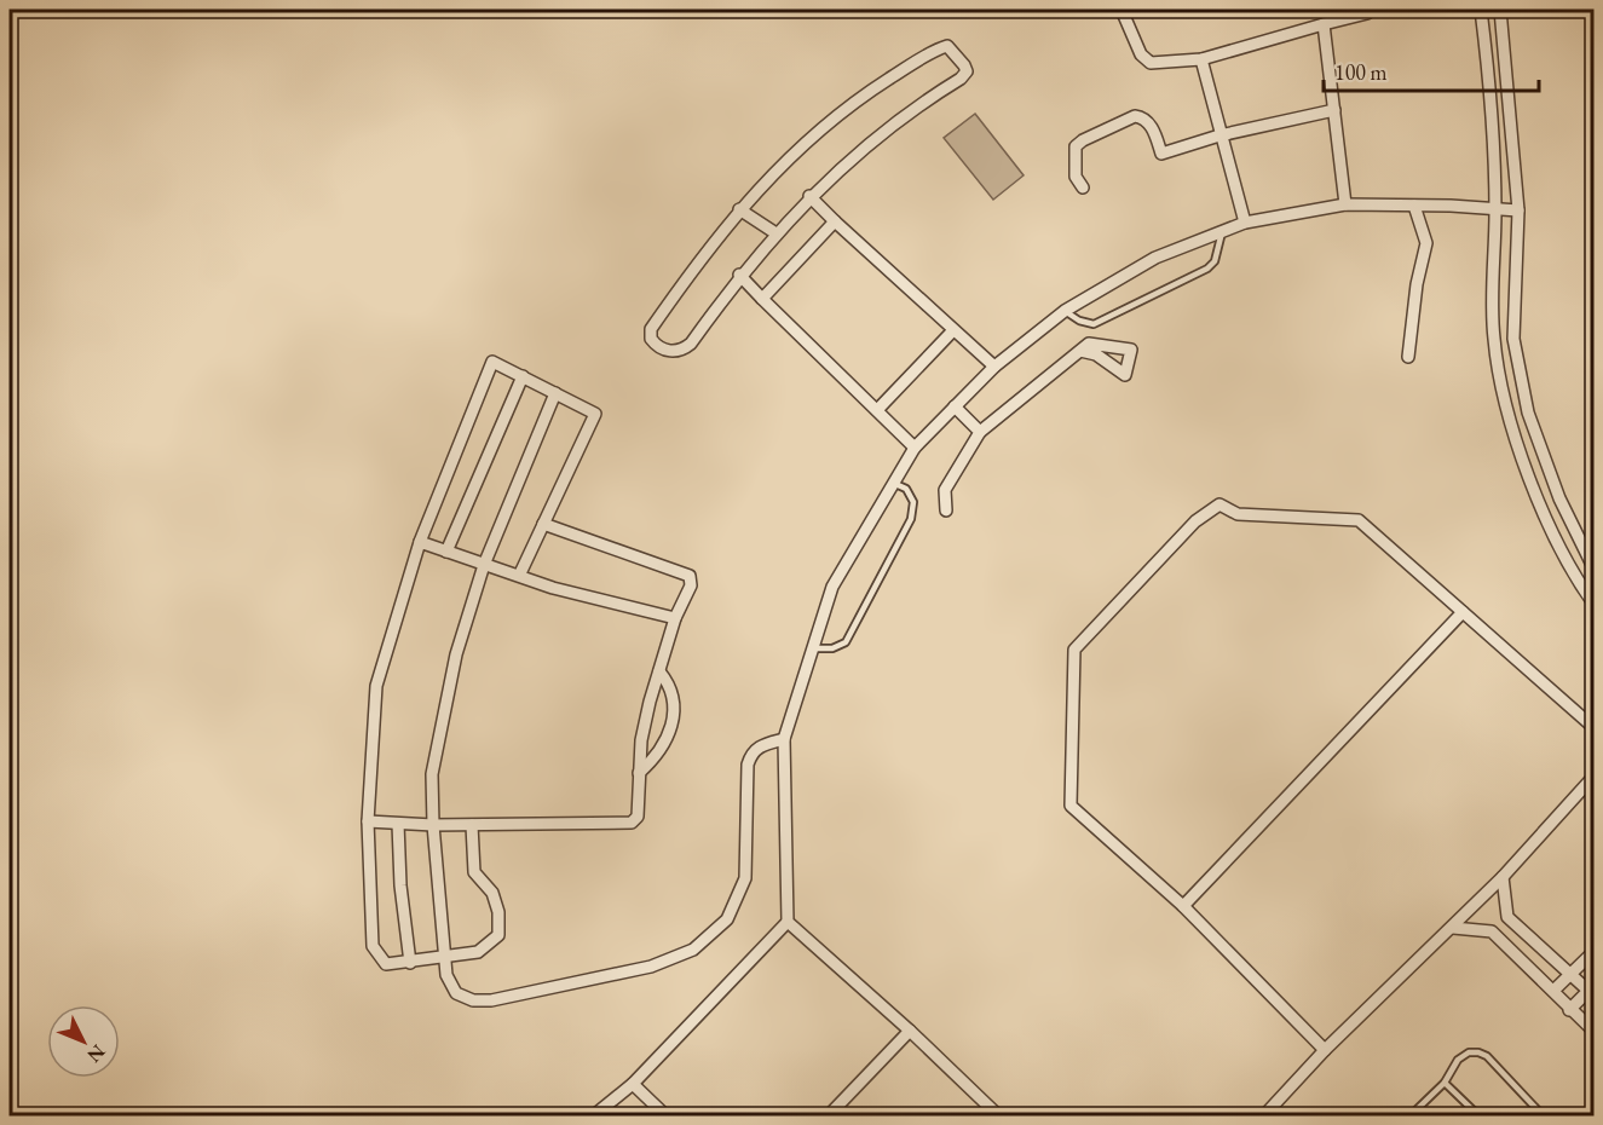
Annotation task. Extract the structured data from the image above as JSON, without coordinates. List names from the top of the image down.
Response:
{
  "scale_bar": "100 m",
  "north": "bottom right"
}
